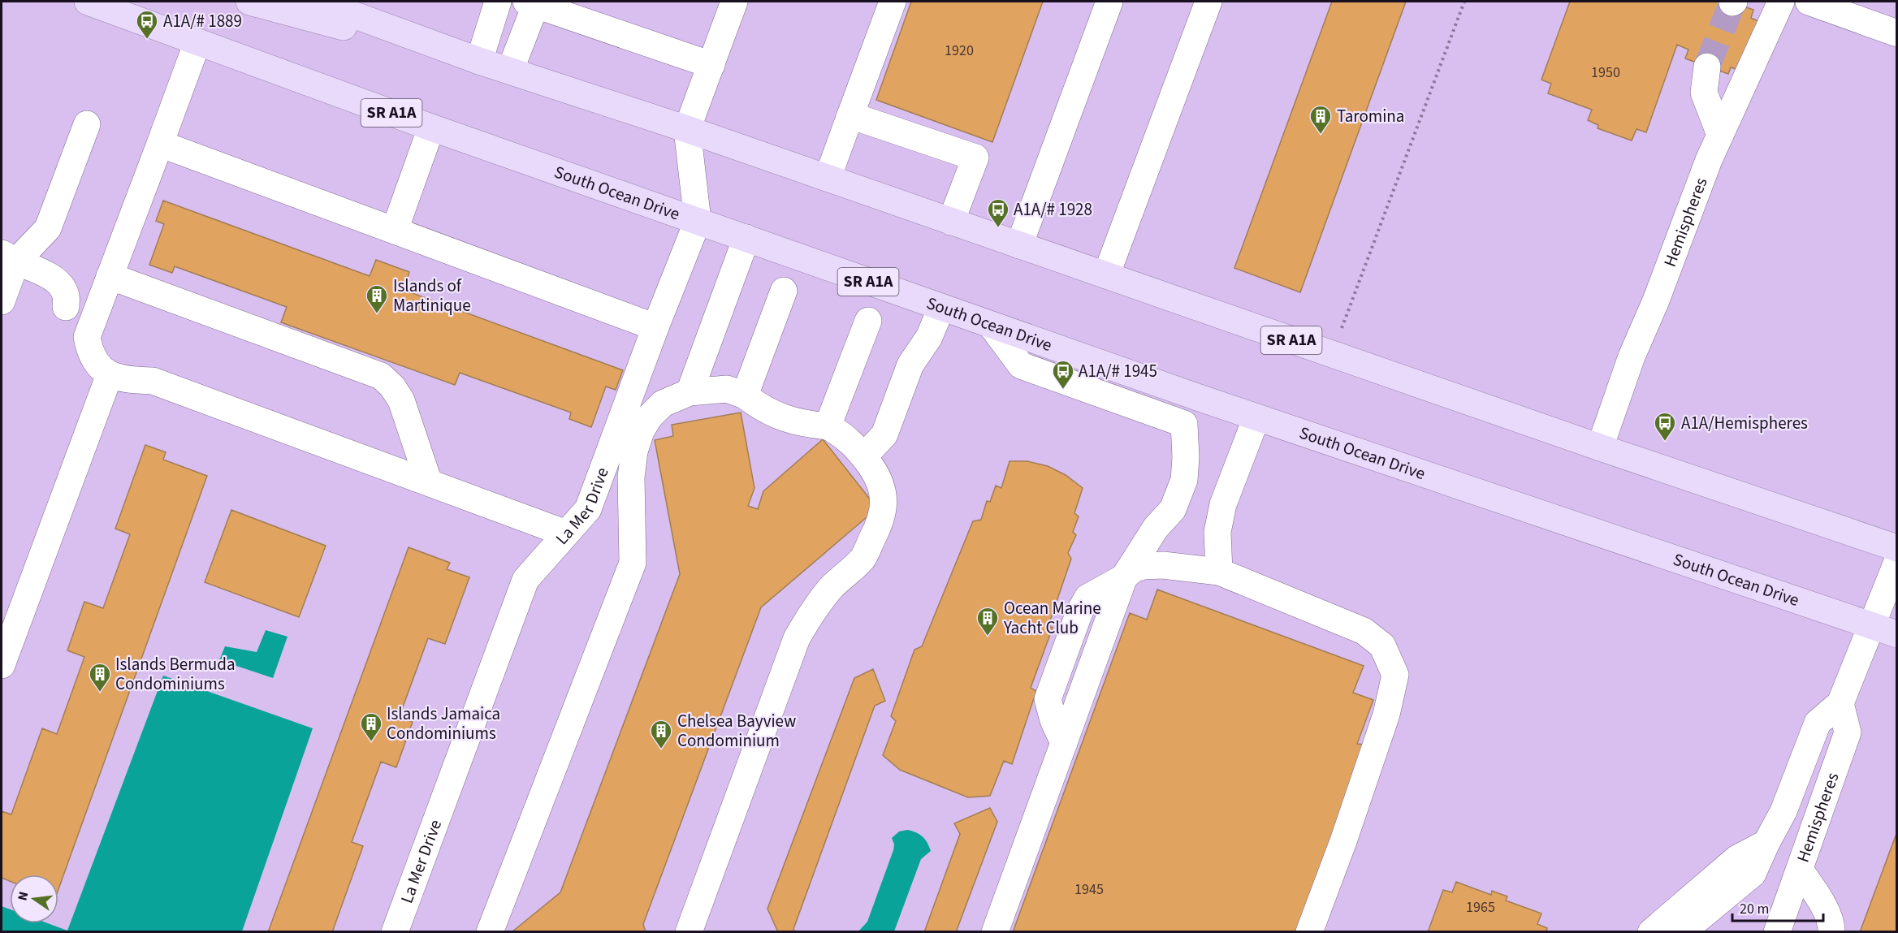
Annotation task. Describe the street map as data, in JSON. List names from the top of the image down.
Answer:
{
  "streets": {
    "main road": ["SR A1A", "South Ocean Drive"],
    "street": ["Hemispheres", "La Mer Drive"]
  },
  "crossings": [
    ["SR A1A", "Hemispheres"],
    ["SR A1A", "La Mer Drive"],
    ["South Ocean Drive", "Hemispheres"],
    ["South Ocean Drive", "La Mer Drive"]
  ],
  "places": {
    "bus stop": [
      "A1A/# 1889",
      "A1A/# 1928",
      "A1A/# 1945",
      "A1A/Hemispheres"
    ],
    "building": [
      "Taromina",
      "Islands of Martinique",
      "Ocean Marine Yacht Club",
      "Islands Bermuda Condominiums",
      "Islands Jamaica Condominiums",
      "Chelsea Bayview Condominium"
    ]
  },
  "house_numbers": [
    "1920",
    "1950",
    "1945",
    "1965"
  ],
  "scale_bar": "20 m",
  "north": "left"
}
